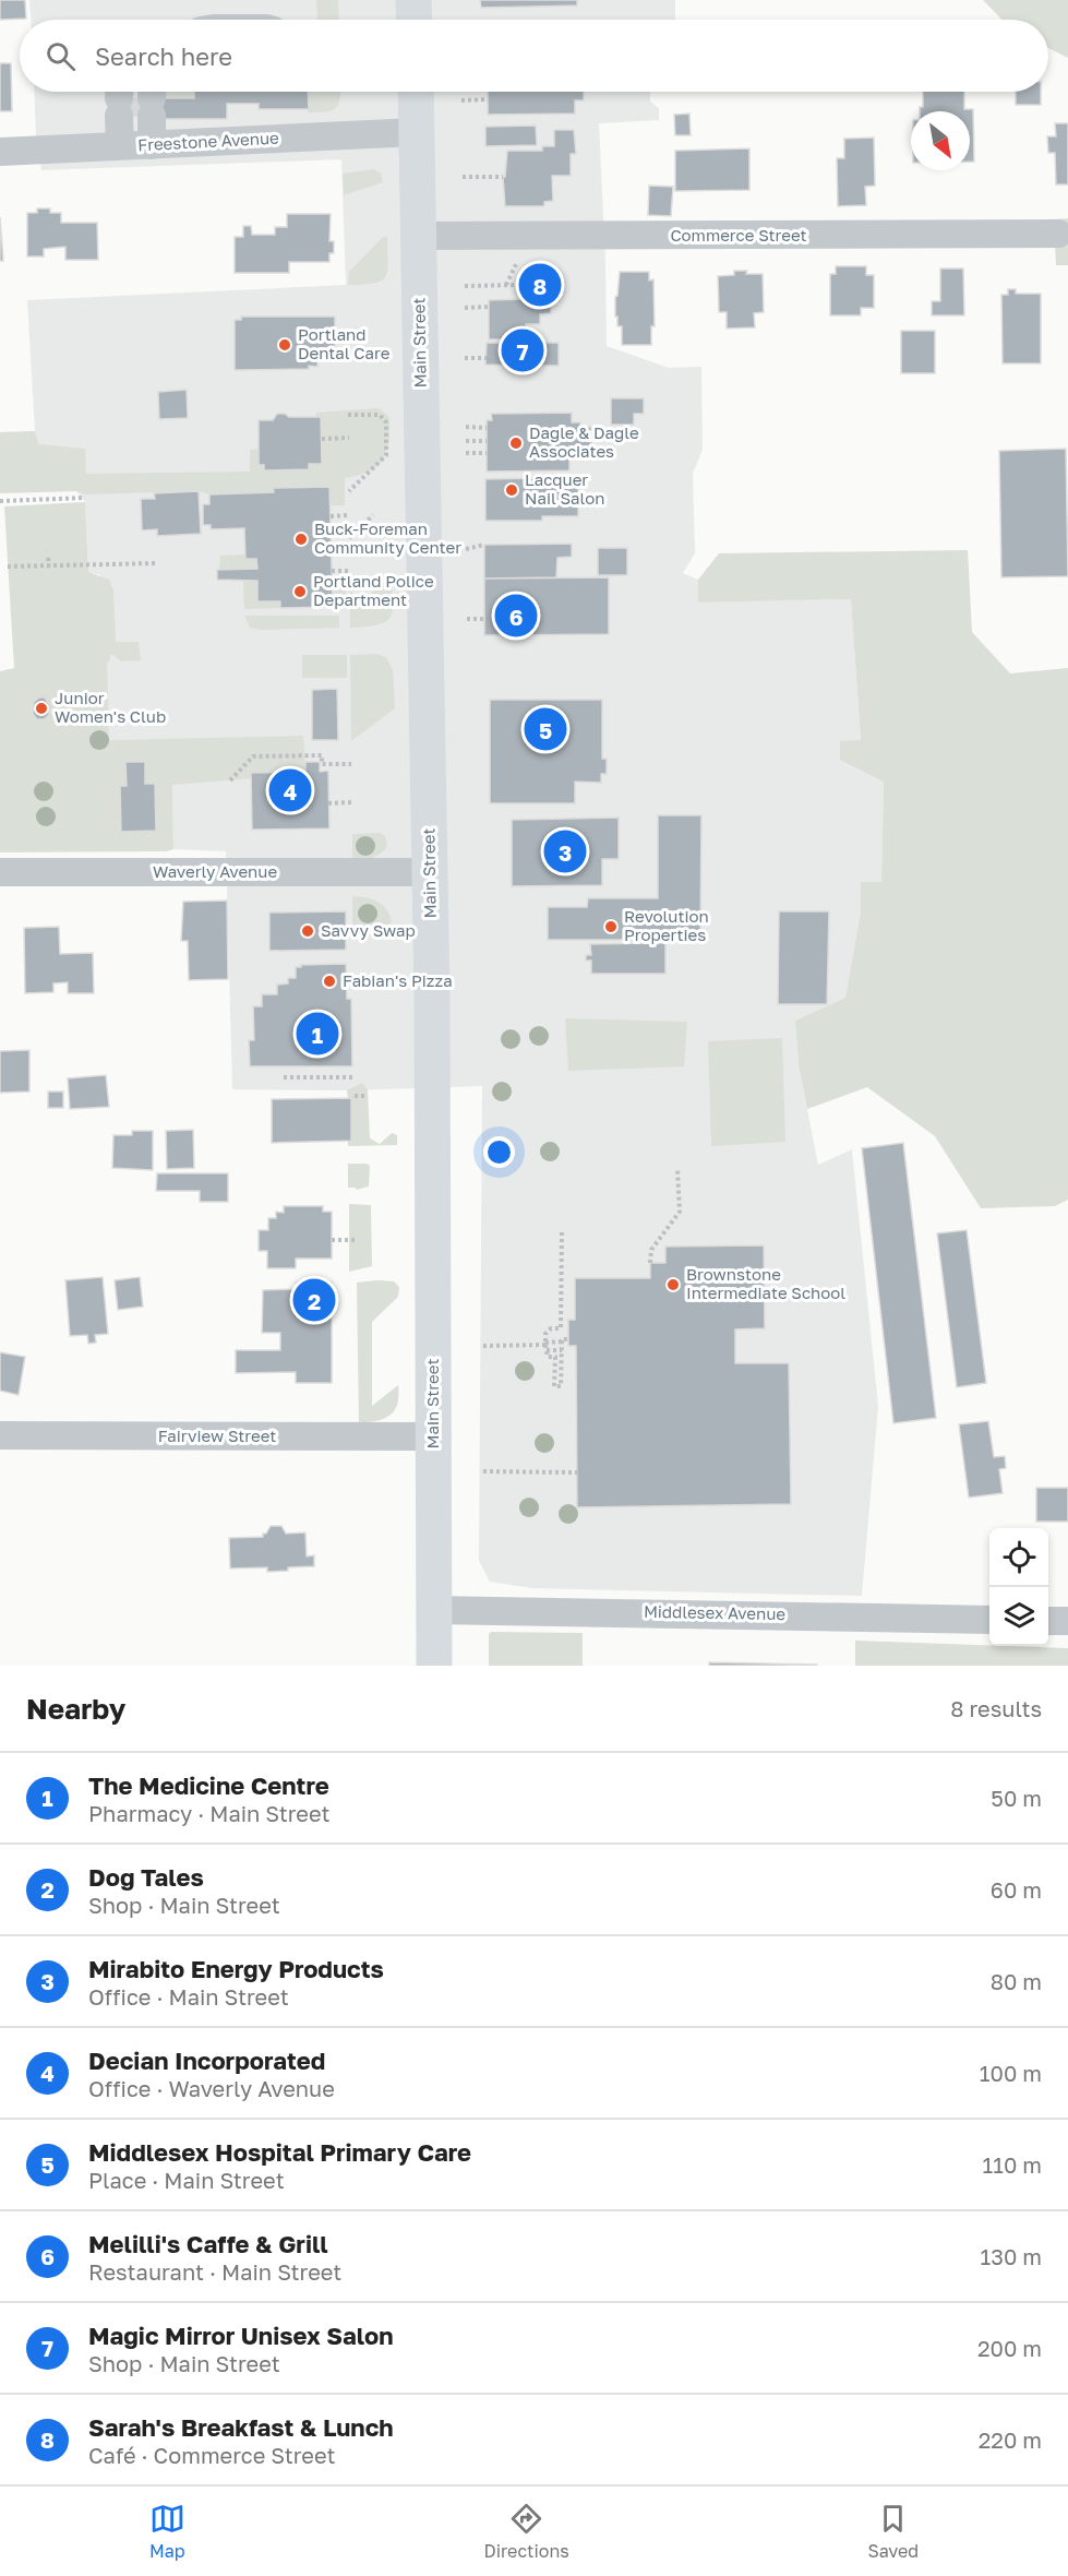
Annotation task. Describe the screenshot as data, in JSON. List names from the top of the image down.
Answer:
{
  "streets": {
    "main road": ["Main Street"],
    "street": [
      "Freestone Avenue",
      "Commerce Street",
      "Waverly Avenue",
      "Fairview Street",
      "Middlesex Avenue"
    ]
  },
  "crossings": [
    ["Freestone Avenue", "Main Street"],
    ["Commerce Street", "Main Street"],
    ["Main Street", "Waverly Avenue"],
    ["Main Street", "Fairview Street"],
    ["Main Street", "Middlesex Avenue"]
  ],
  "places": [
    "Portland Dental Care",
    "Dagle & Dagle Associates",
    "Lacquer Nail Salon",
    "Buck-Foreman Community Center",
    "Portland Police Department",
    "Junior Women's Club",
    "Revolution Properties",
    "Savvy Swap",
    "Fabian's Pizza",
    "Brownstone Intermediate School"
  ],
  "north": "bottom right",
  "page": {
    "search": "Search here",
    "pins": [
      "8",
      "7",
      "6",
      "5",
      "4",
      "3",
      "1",
      "2"
    ],
    "heading": ["Nearby", "8 results"],
    "list": [
      {
        "mark": "1",
        "name": "The Medicine Centre",
        "note": "Pharmacy · Main Street",
        "value": "50 m"
      },
      {
        "mark": "2",
        "name": "Dog Tales",
        "note": "Shop · Main Street",
        "value": "60 m"
      },
      {
        "mark": "3",
        "name": "Mirabito Energy Products",
        "note": "Office · Main Street",
        "value": "80 m"
      },
      {
        "mark": "4",
        "name": "Decian Incorporated",
        "note": "Office · Waverly Avenue",
        "value": "100 m"
      },
      {
        "mark": "5",
        "name": "Middlesex Hospital Primary Care",
        "note": "Place · Main Street",
        "value": "110 m"
      },
      {
        "mark": "6",
        "name": "Melilli's Caffe & Grill",
        "note": "Restaurant · Main Street",
        "value": "130 m"
      },
      {
        "mark": "7",
        "name": "Magic Mirror Unisex Salon",
        "note": "Shop · Main Street",
        "value": "200 m"
      },
      {
        "mark": "8",
        "name": "Sarah's Breakfast & Lunch",
        "note": "Café · Commerce Street",
        "value": "220 m"
      }
    ],
    "nav": ["Map", "Directions", "Saved"]
  }
}
